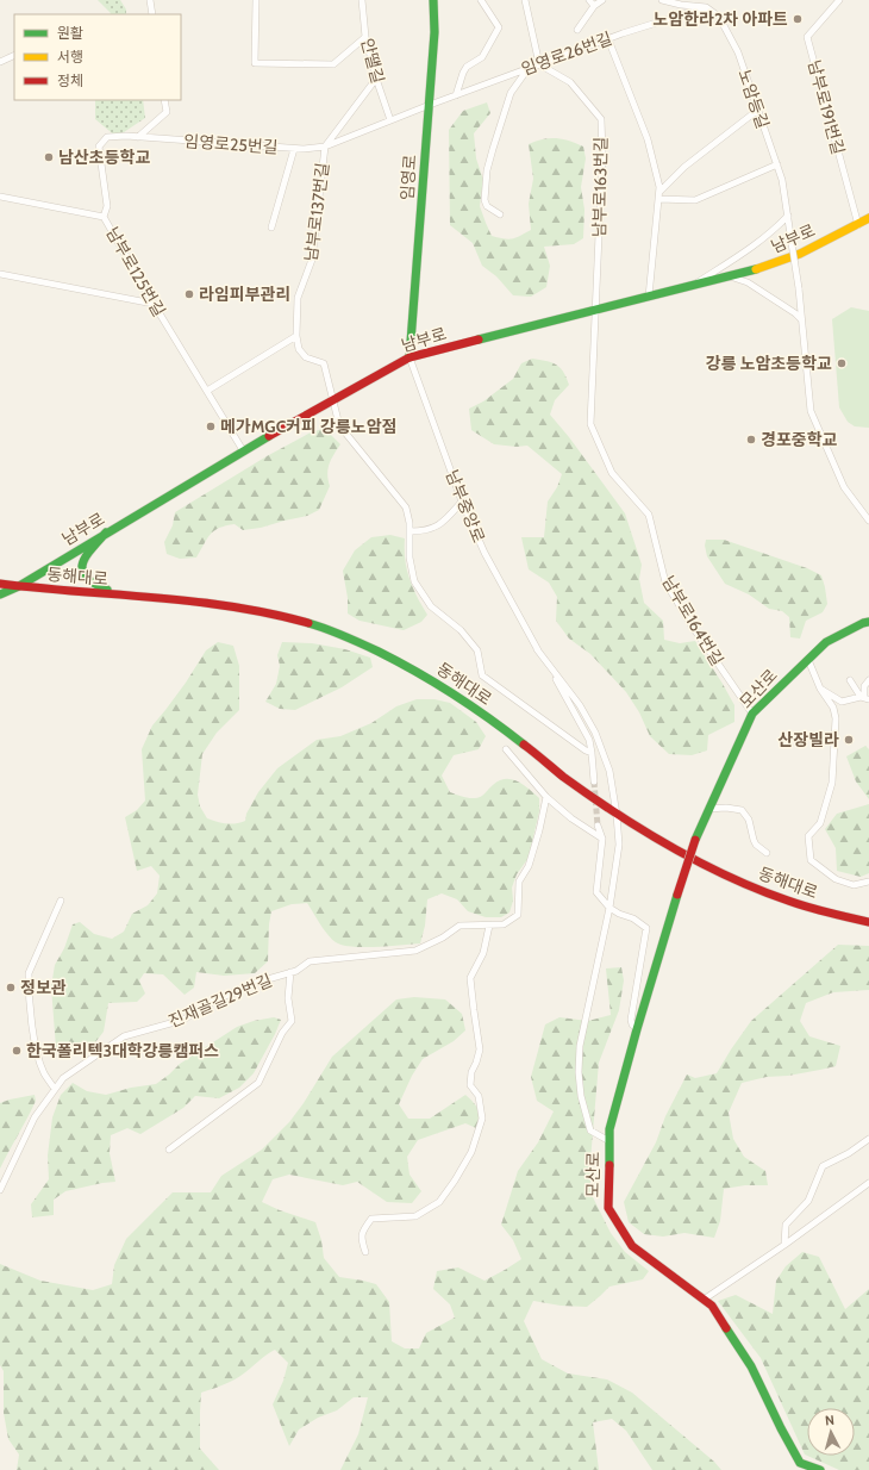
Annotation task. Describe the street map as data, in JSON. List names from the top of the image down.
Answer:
{
  "streets": {
    "street": [
      "임영로26번길",
      "안땔길",
      "노암등길",
      "남부로191번길",
      "임영로25번길",
      "임영로",
      "남부로163번길",
      "남부로137번길",
      "남부로",
      "남부로125번길",
      "남부중앙로",
      "동해대로",
      "남부로164번길",
      "모산로",
      "진재골길29번길"
    ]
  },
  "crossings": [
    ["임영로26번길", "노암등길"],
    ["임영로26번길", "임영로25번길"],
    ["임영로26번길", "임영로"],
    ["임영로26번길", "남부로163번길"],
    ["안땔길", "임영로25번길"],
    ["안땔길", "남부로137번길"],
    ["남부로191번길", "남부로"],
    ["임영로25번길", "임영로"],
    ["임영로25번길", "남부로137번길"],
    ["임영로25번길", "남부로125번길"],
    ["임영로", "남부로"],
    ["임영로", "남부중앙로"],
    ["남부로163번길", "남부로"],
    ["남부로163번길", "남부로164번길"],
    ["남부로137번길", "남부로"],
    ["남부로", "남부로125번길"],
    ["남부로", "남부중앙로"],
    ["남부로", "동해대로"],
    ["남부로", "남부로164번길"],
    ["남부중앙로", "동해대로"],
    ["남부중앙로", "모산로"],
    ["남부로164번길", "모산로"]
  ],
  "places": [
    "노암한라2차 아파트",
    "남산초등학교",
    "라임피부관리",
    "강릉 노암초등학교",
    "메가MGC커피 강릉노암점",
    "경포중학교",
    "산장빌라",
    "정보관",
    "한국폴리텍3대학강릉캠퍼스"
  ],
  "legend": ["원활", "서행", "정체"],
  "north": "top"
}
